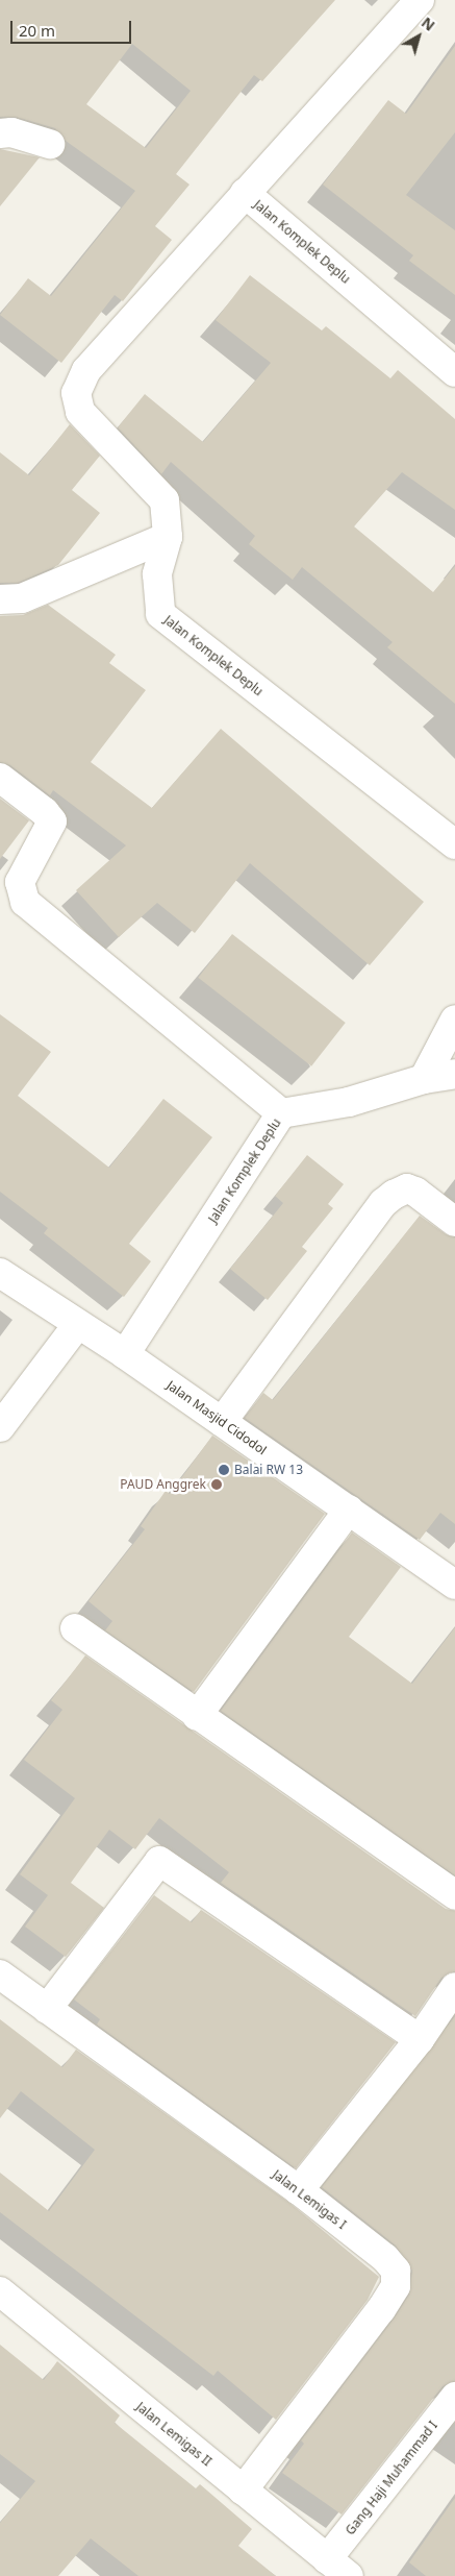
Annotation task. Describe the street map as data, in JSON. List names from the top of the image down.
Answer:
{
  "streets": {
    "street": [
      "Jalan Komplek Deplu",
      "Jalan Masjid Cidodol",
      "Jalan Lemigas I",
      "Jalan Lemigas II",
      "Gang Haji Muhammad I"
    ]
  },
  "crossings": [
    ["Jalan Komplek Deplu", "Jalan Masjid Cidodol"],
    ["Jalan Lemigas I", "Jalan Lemigas II"],
    ["Jalan Lemigas II", "Gang Haji Muhammad I"]
  ],
  "places": ["Balai RW 13", "PAUD Anggrek"],
  "scale_bar": "20 m",
  "north": "top right"
}
